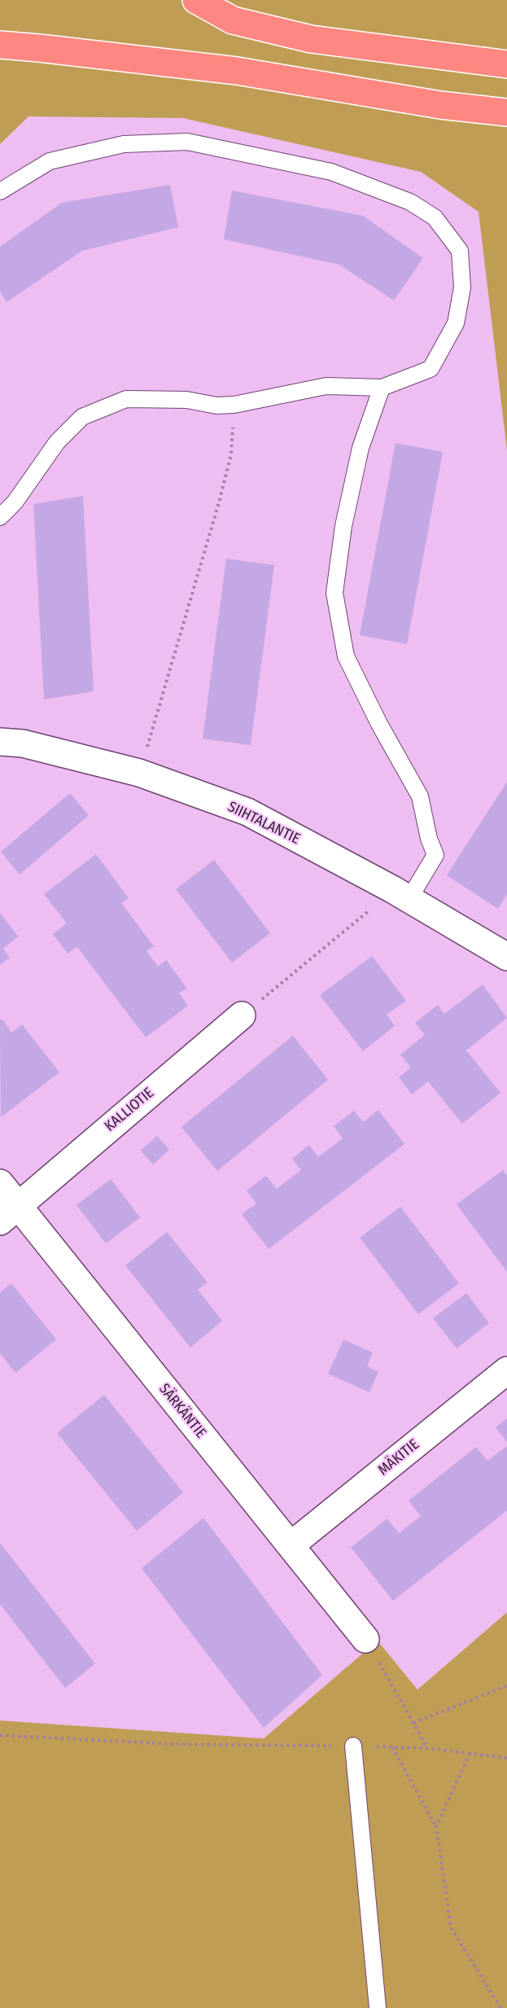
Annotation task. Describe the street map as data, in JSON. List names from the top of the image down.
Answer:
{
  "streets": {
    "street": [
      "SIIHTALANTIE",
      "KALLIOTIE",
      "SÄRKÄNTIE",
      "MÄKITIE"
    ]
  },
  "crossings": [
    ["KALLIOTIE", "SÄRKÄNTIE"],
    ["SÄRKÄNTIE", "MÄKITIE"]
  ]
}
